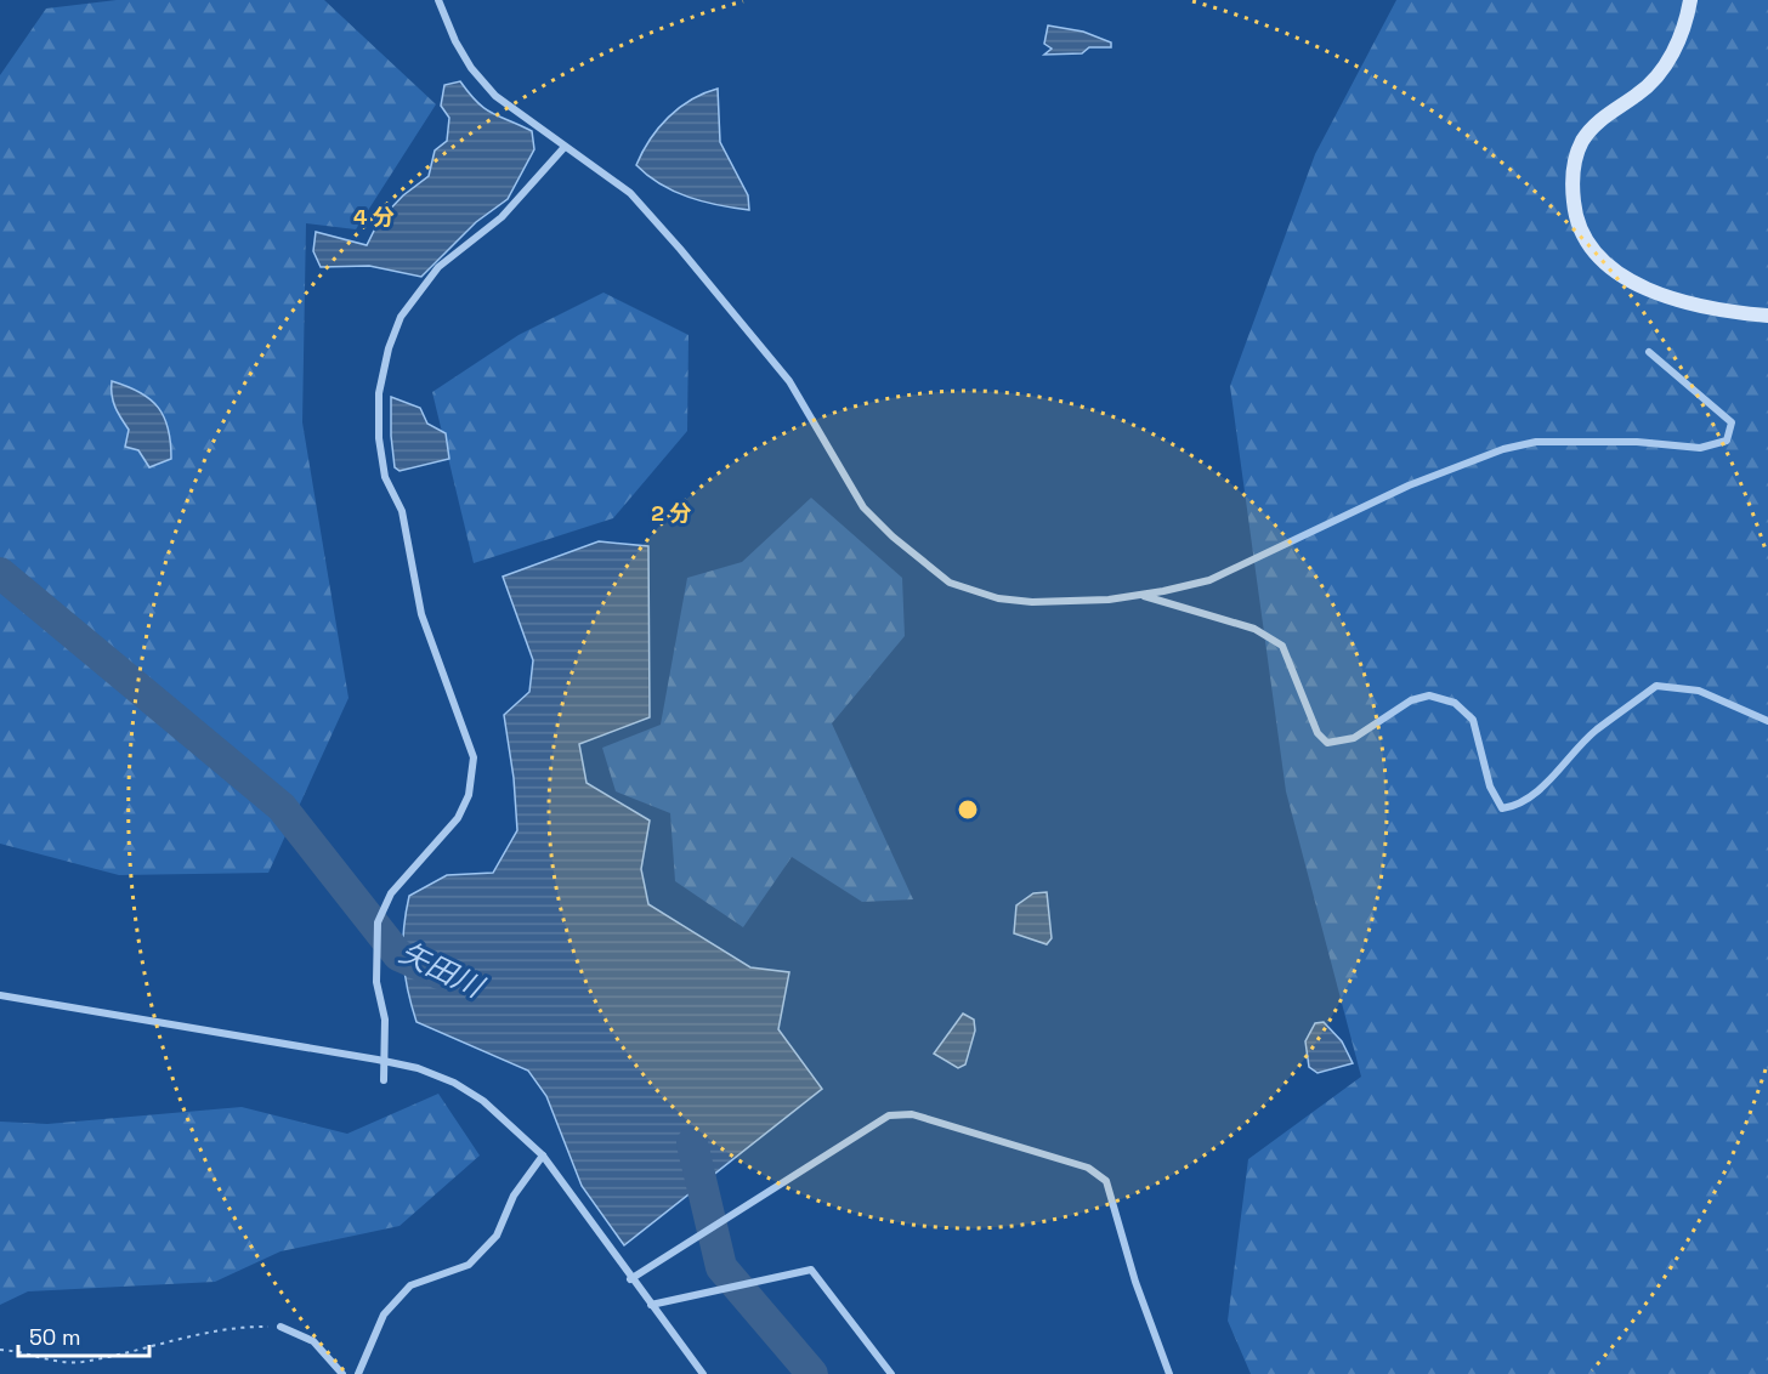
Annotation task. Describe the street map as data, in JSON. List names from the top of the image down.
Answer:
{
  "water": ["矢田川"],
  "scale_bar": "50 m",
  "rings": ["4 分", "2 分"]
}
